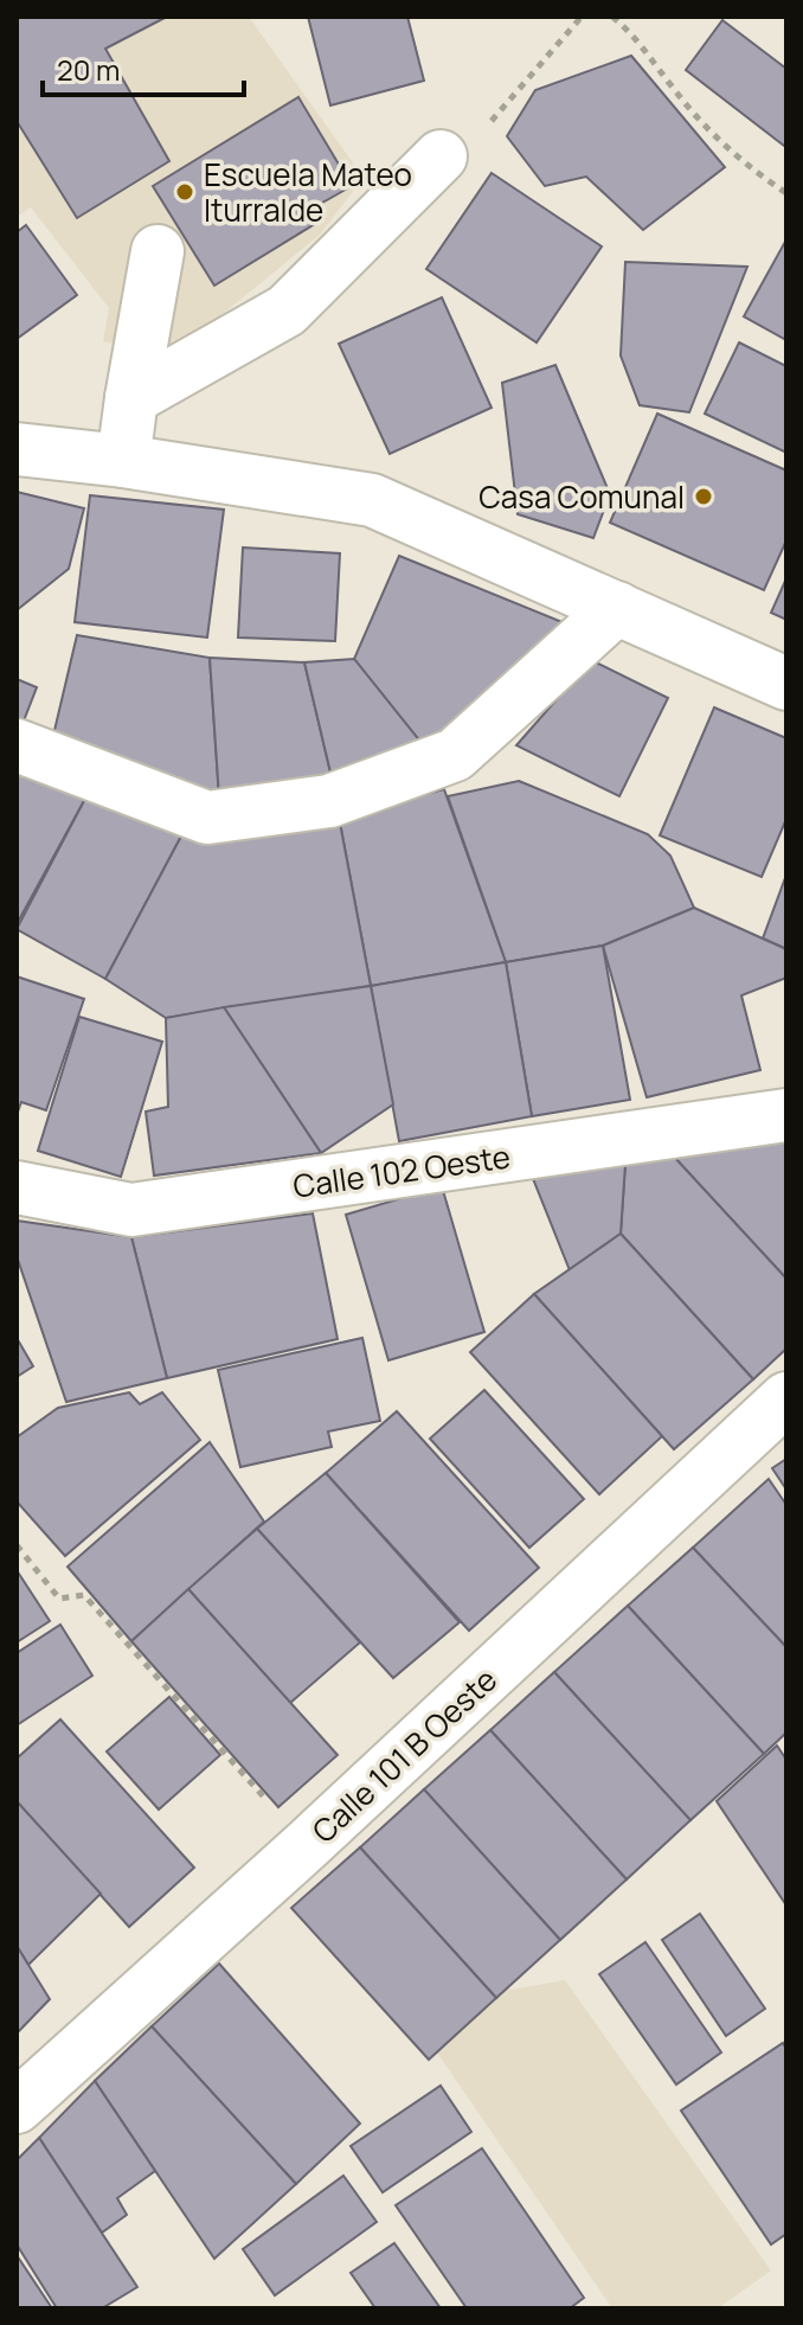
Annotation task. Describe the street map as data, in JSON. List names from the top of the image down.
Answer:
{
  "streets": {
    "street": ["Calle 102 Oeste", "Calle 101 B Oeste"]
  },
  "places": ["Escuela Mateo Iturralde", "Casa Comunal"],
  "scale_bar": "20 m"
}
